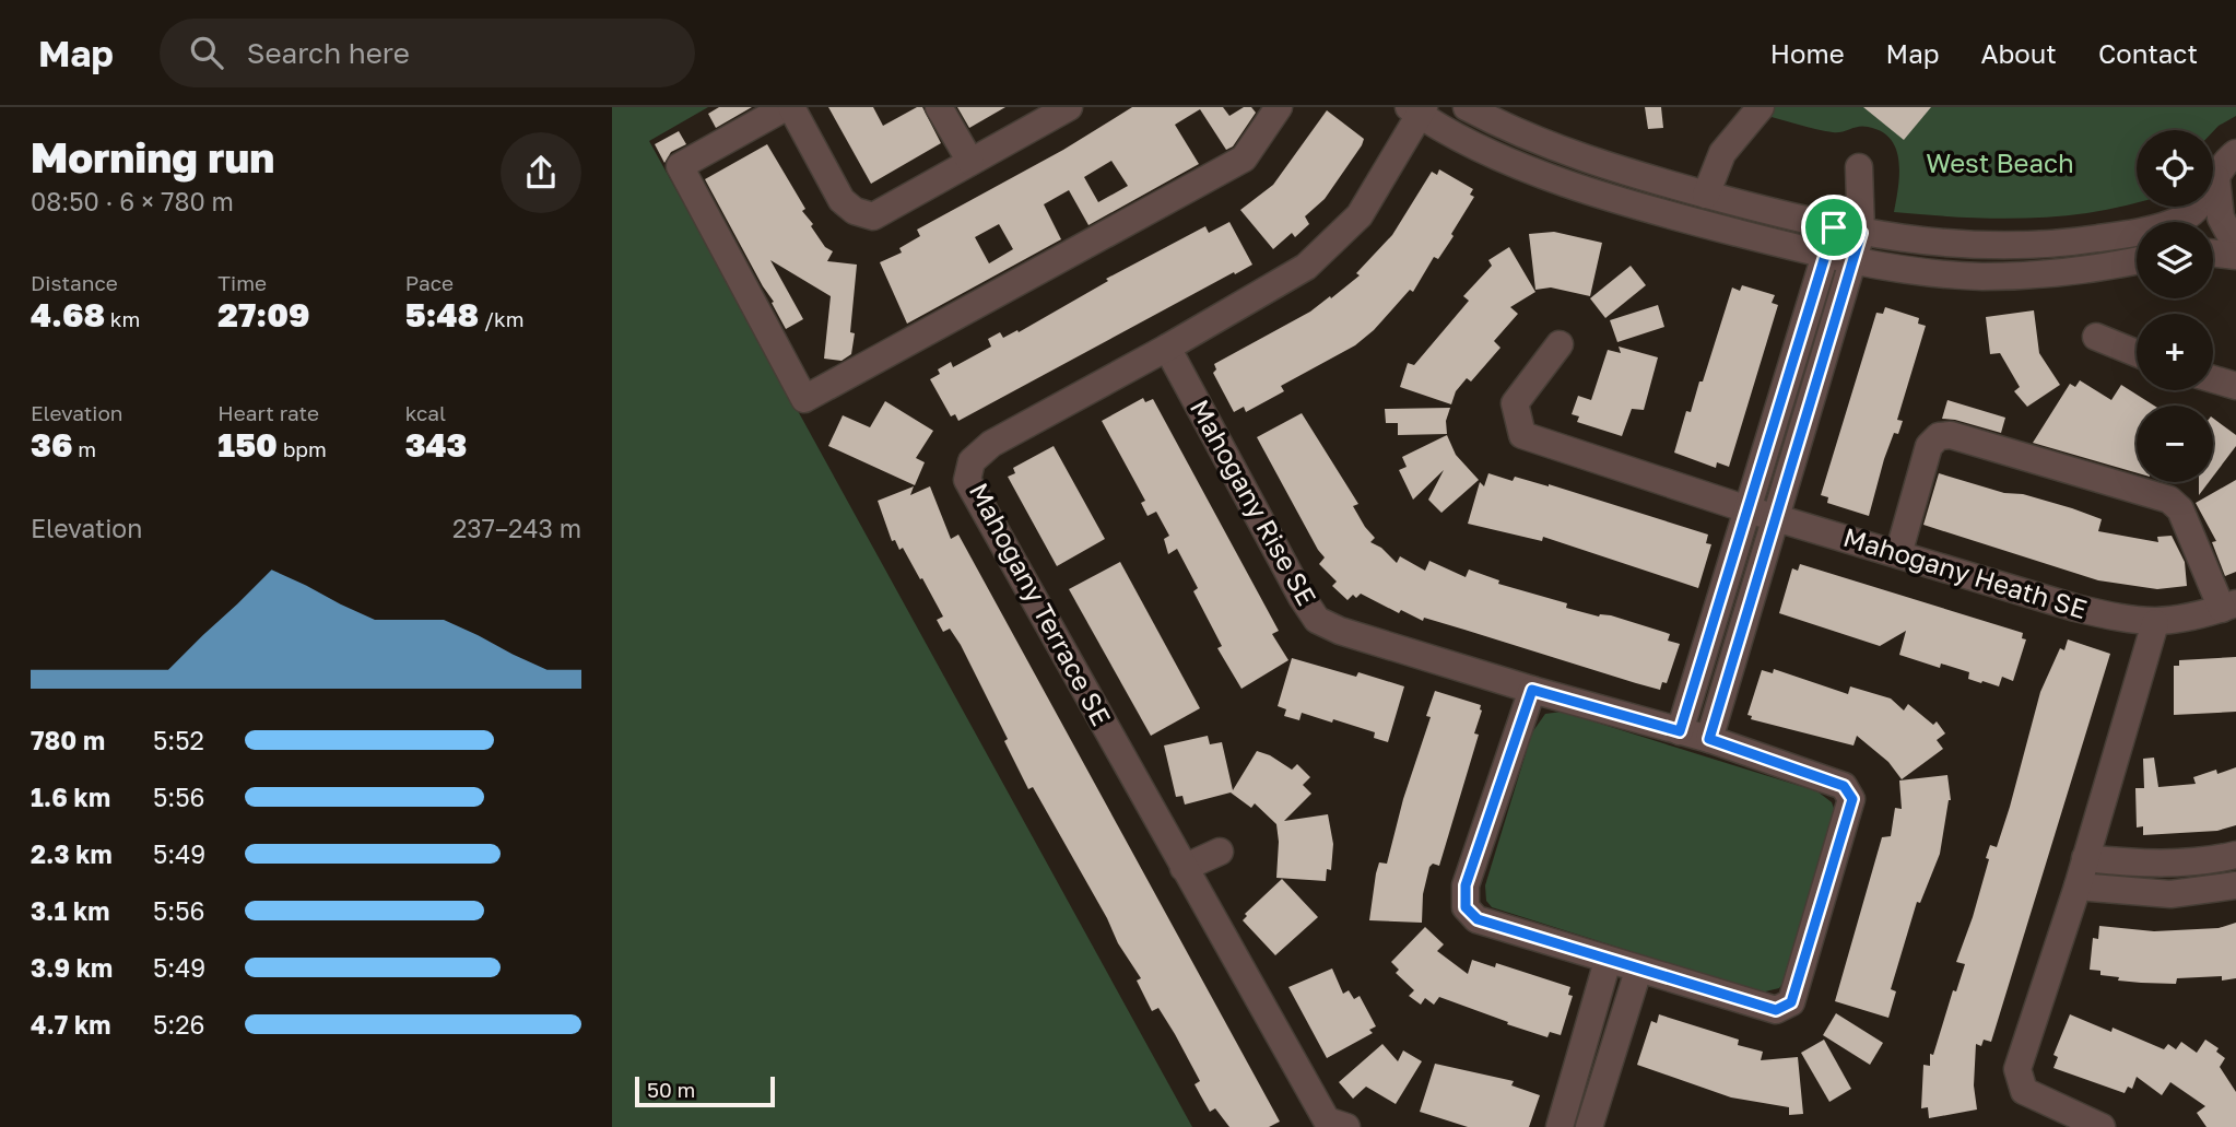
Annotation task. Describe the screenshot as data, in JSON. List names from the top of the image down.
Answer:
{
  "streets": {
    "street": ["Mahogany Rise SE", "Mahogany Heath SE", "Mahogany Terrace SE"]
  },
  "crossings": [
    ["Mahogany Rise SE", "Mahogany Terrace SE"]
  ],
  "parks": ["West Beach"],
  "scale_bar": "50 m",
  "page": {
    "header": "Map",
    "search": "Search here",
    "nav": [
      "Home",
      "Map",
      "About",
      "Contact"
    ],
    "heading": ["Morning run", "08:50 · 6 × 780 m"],
    "map_buttons": ["+", "−"],
    "stats": [
      ["Distance", "4.68 km"],
      ["Time", "27:09"],
      ["Pace", "5:48 /km"],
      ["Elevation", "36 m"],
      ["Heart rate", "150 bpm"],
      ["kcal", "343"]
    ],
    "chart": ["Elevation", "237–243 m"],
    "list": [
      {
        "name": "780 m",
        "note": "5:52"
      },
      {
        "name": "1.6 km",
        "note": "5:56"
      },
      {
        "name": "2.3 km",
        "note": "5:49"
      },
      {
        "name": "3.1 km",
        "note": "5:56"
      },
      {
        "name": "3.9 km",
        "note": "5:49"
      },
      {
        "name": "4.7 km",
        "note": "5:26"
      }
    ],
    "scale": "50 m"
  }
}
